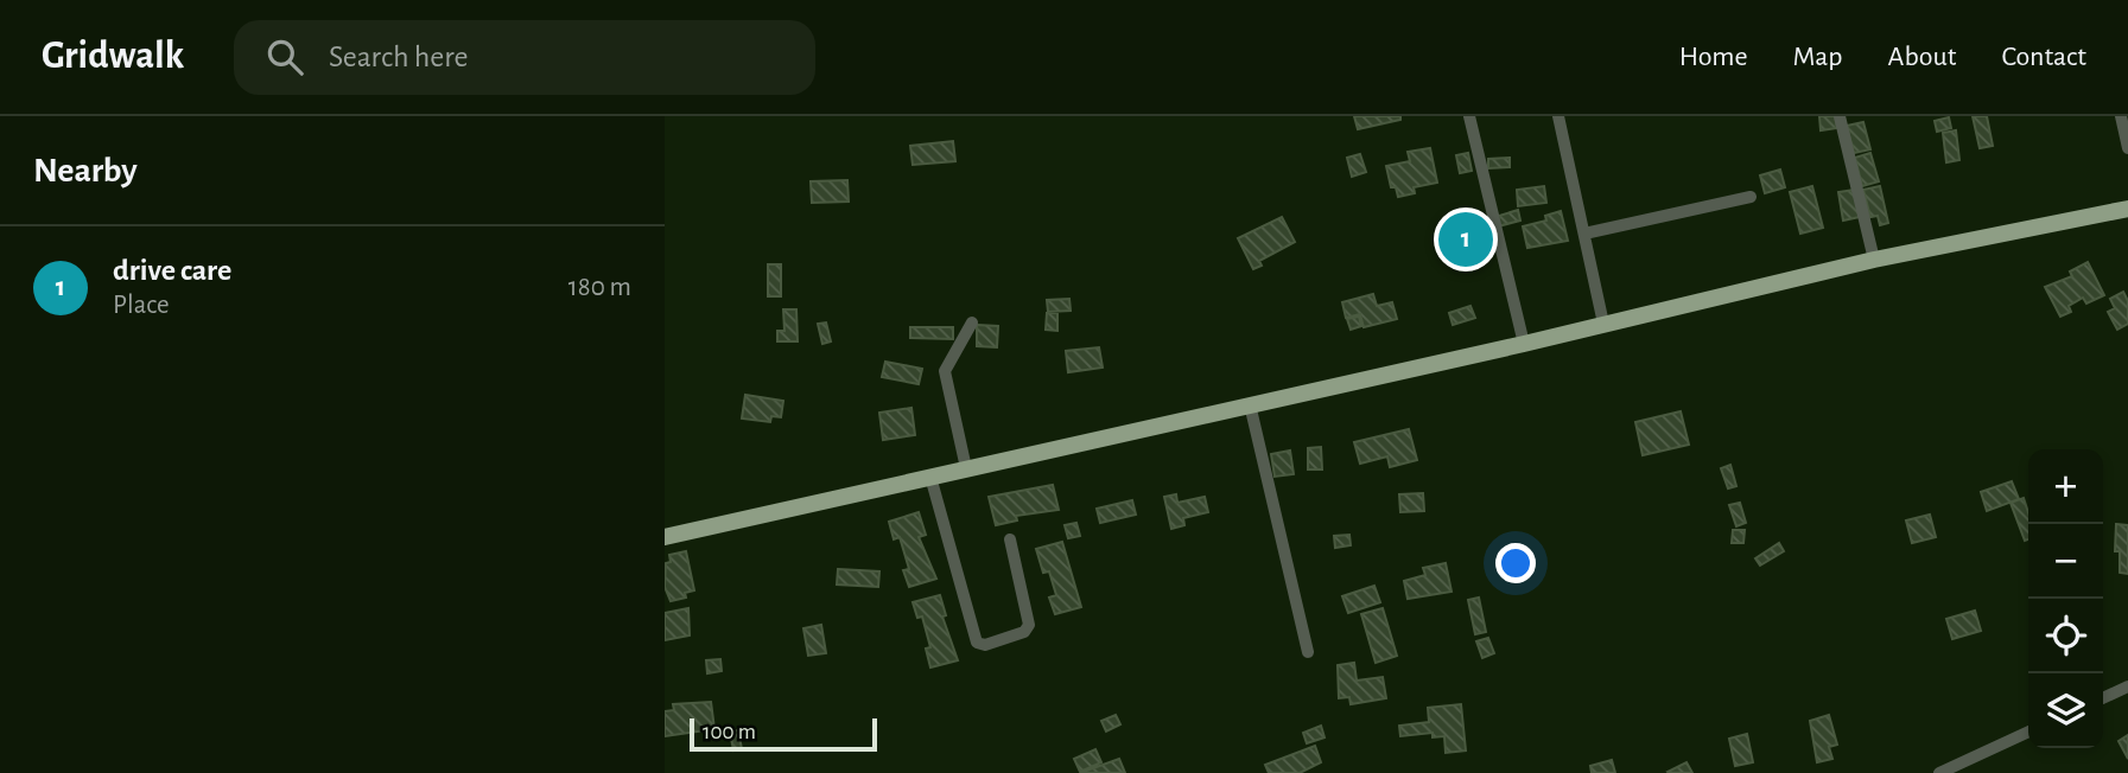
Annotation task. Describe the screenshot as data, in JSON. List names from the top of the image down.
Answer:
{
  "scale_bar": "100 m",
  "page": {
    "header": "Gridwalk",
    "search": "Search here",
    "nav": [
      "Home",
      "Map",
      "About",
      "Contact"
    ],
    "heading": "Nearby",
    "pins": "1",
    "list": [
      {
        "mark": "1",
        "name": "drive care",
        "note": "Place",
        "value": "180 m"
      }
    ],
    "map_buttons": ["+", "−"],
    "scale": "100 m"
  }
}
